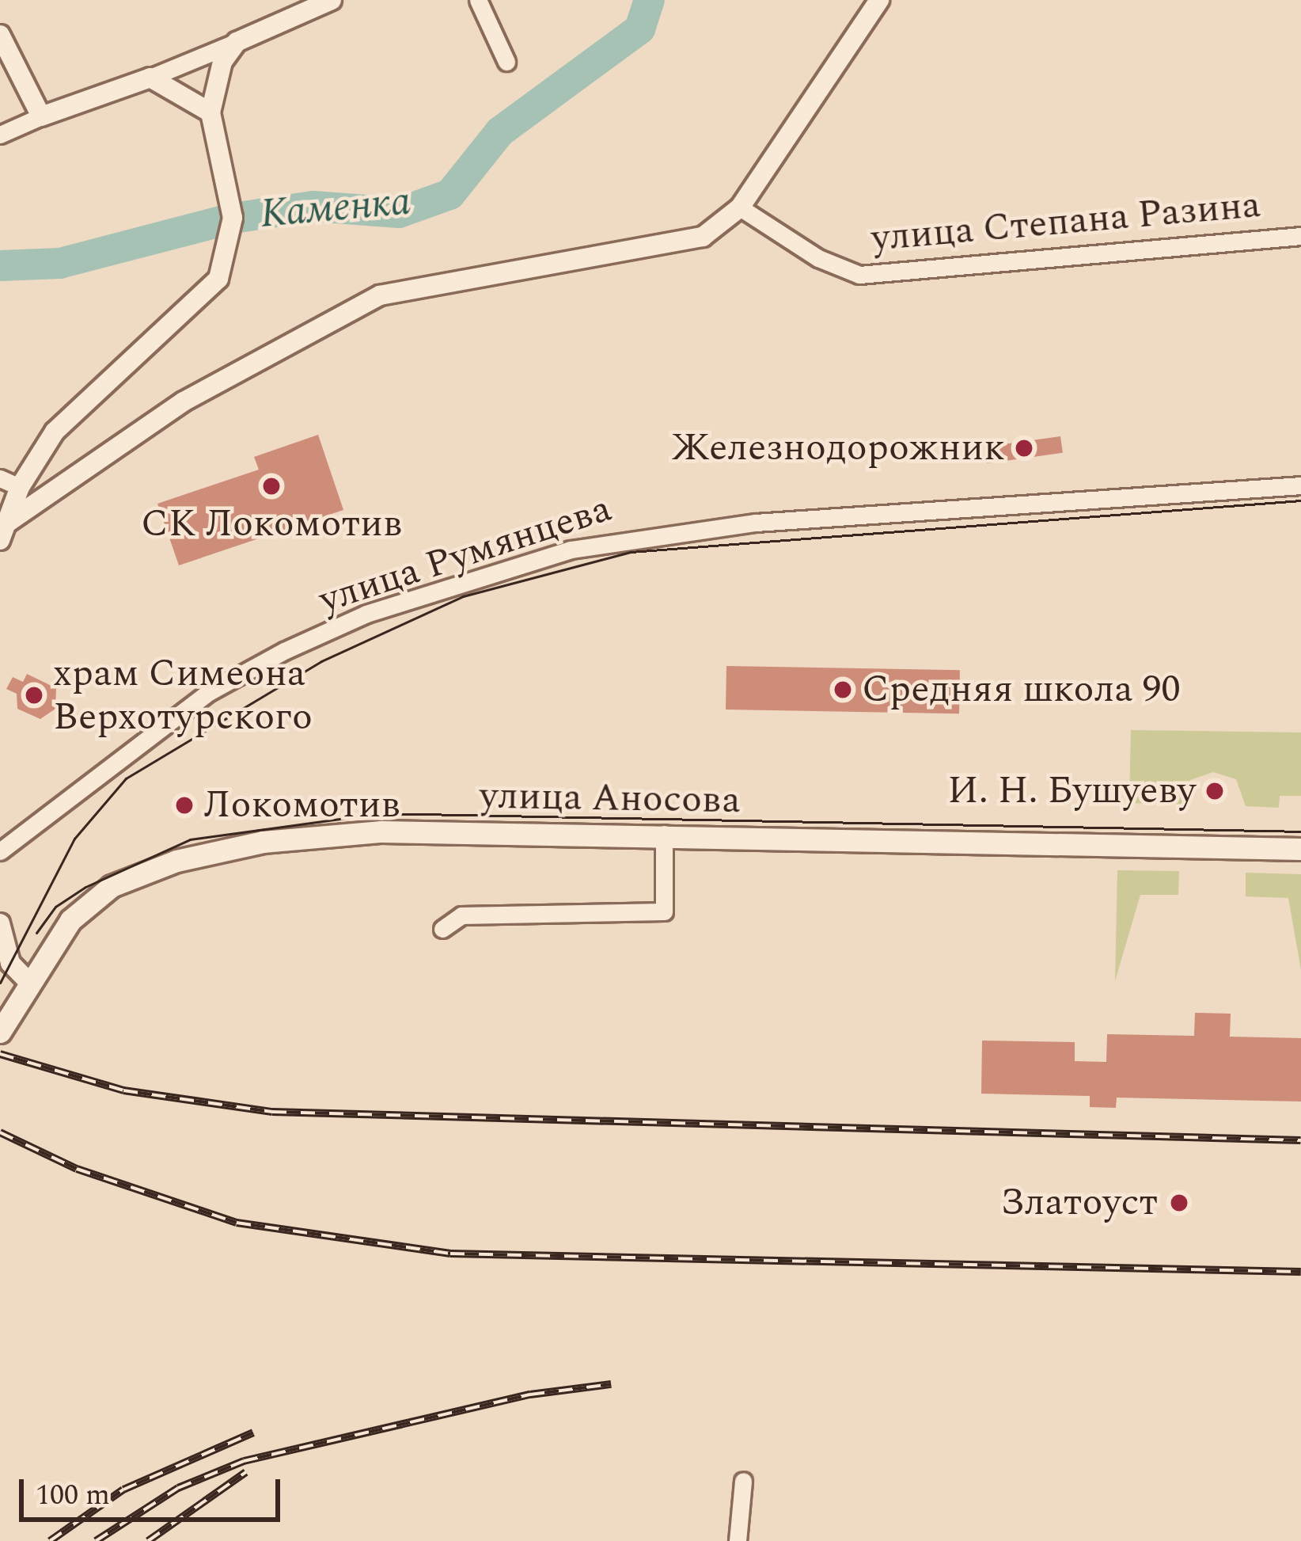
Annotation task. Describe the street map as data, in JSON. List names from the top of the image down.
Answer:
{
  "streets": {
    "main road": ["улица Аносова"],
    "street": ["улица Степана Разина", "улица Румянцева"]
  },
  "water": ["Каменка"],
  "places": [
    "Железнодорожник",
    "СК Локомотив",
    "Средняя школа 90",
    "храм Симеона Верхотурского",
    "И. Н. Бушуеву",
    "Локомотив",
    "Златоуст"
  ],
  "scale_bar": "100 m"
}
